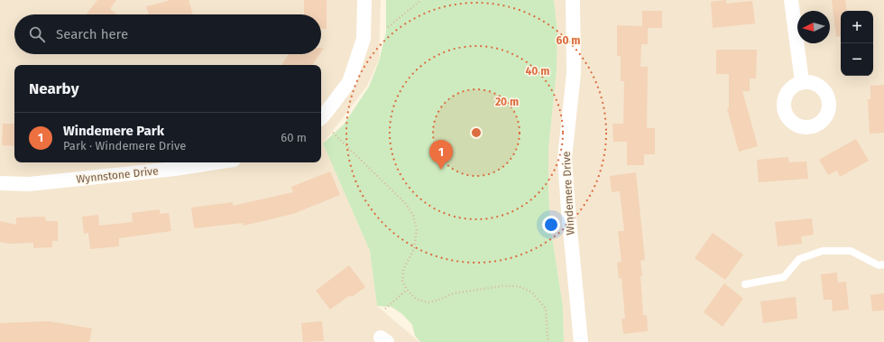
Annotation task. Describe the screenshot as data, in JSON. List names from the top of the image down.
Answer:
{
  "streets": {
    "street": ["Wynnstone Drive", "Windemere Drive"]
  },
  "north": "left",
  "page": {
    "map_buttons": ["+", "−"],
    "search": "Search here",
    "heading": "Nearby",
    "list": [
      {
        "mark": "1",
        "name": "Windemere Park",
        "note": "Park · Windemere Drive",
        "value": "60 m"
      }
    ],
    "pins": "1"
  },
  "rings": ["60 m", "40 m", "20 m"]
}
